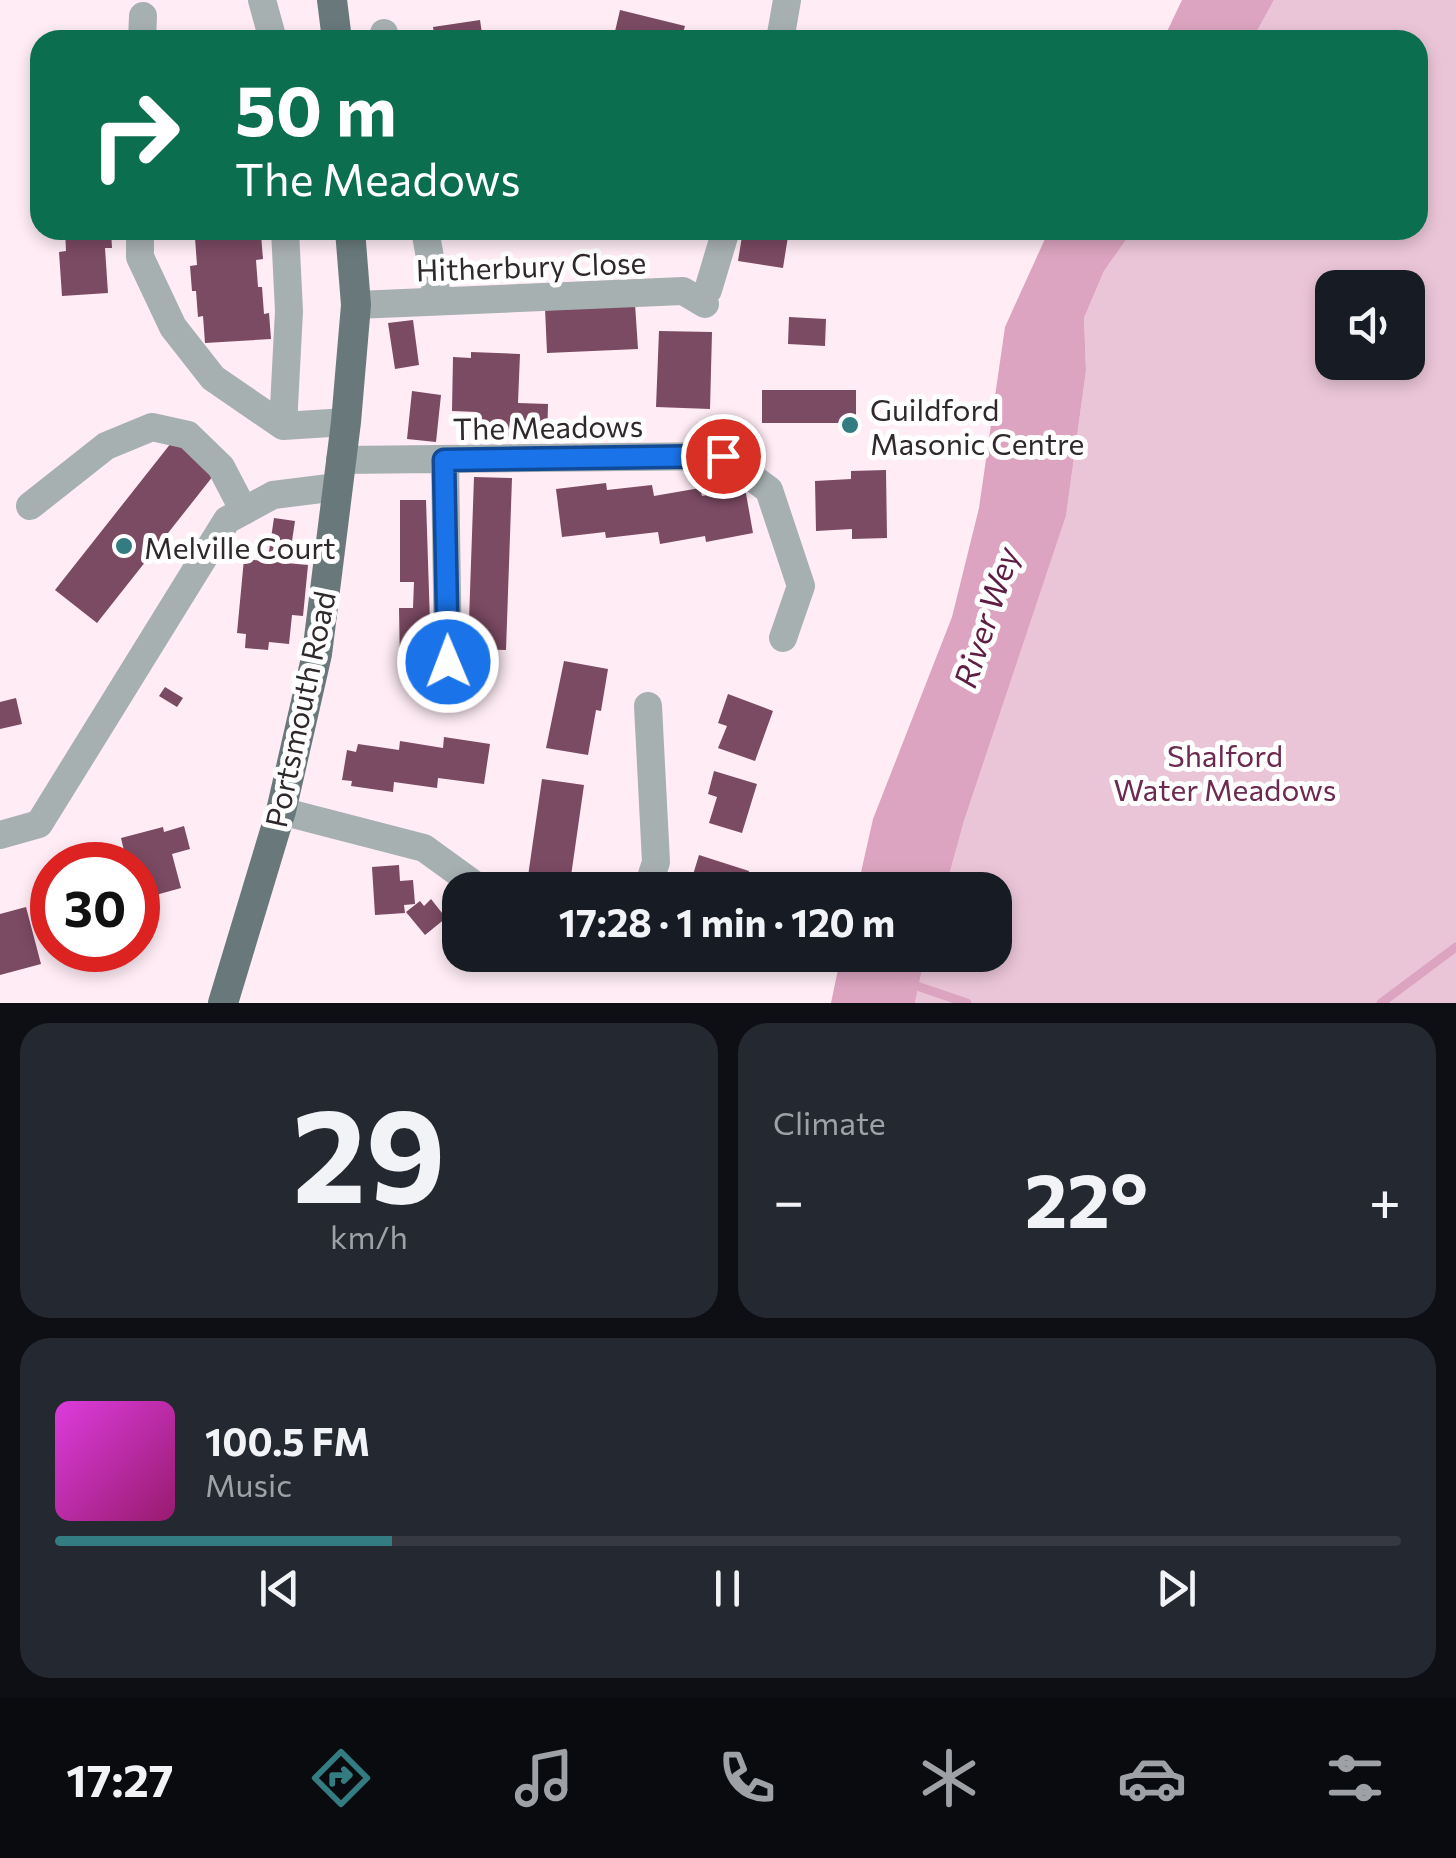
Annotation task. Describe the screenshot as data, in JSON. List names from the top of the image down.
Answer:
{
  "streets": {
    "main road": ["Portsmouth Road"],
    "street": ["Hitherbury Close", "The Meadows"]
  },
  "crossings": [
    ["Hitherbury Close", "Portsmouth Road"],
    ["The Meadows", "Portsmouth Road"]
  ],
  "water": ["River Wey"],
  "parks": ["Shalford Water Meadows"],
  "places": ["Guildford Masonic Centre", "Melville Court"],
  "page": {
    "turn": ["50 m", "The Meadows"],
    "limit": "30",
    "trip": "17:28 · 1 min · 120 m",
    "tile": [
      ["29", "km/h"],
      "Climate"
    ],
    "heat": ["−", "22°", "+"],
    "song": ["100.5 FM", "Music"],
    "tabs": "17:27"
  }
}
